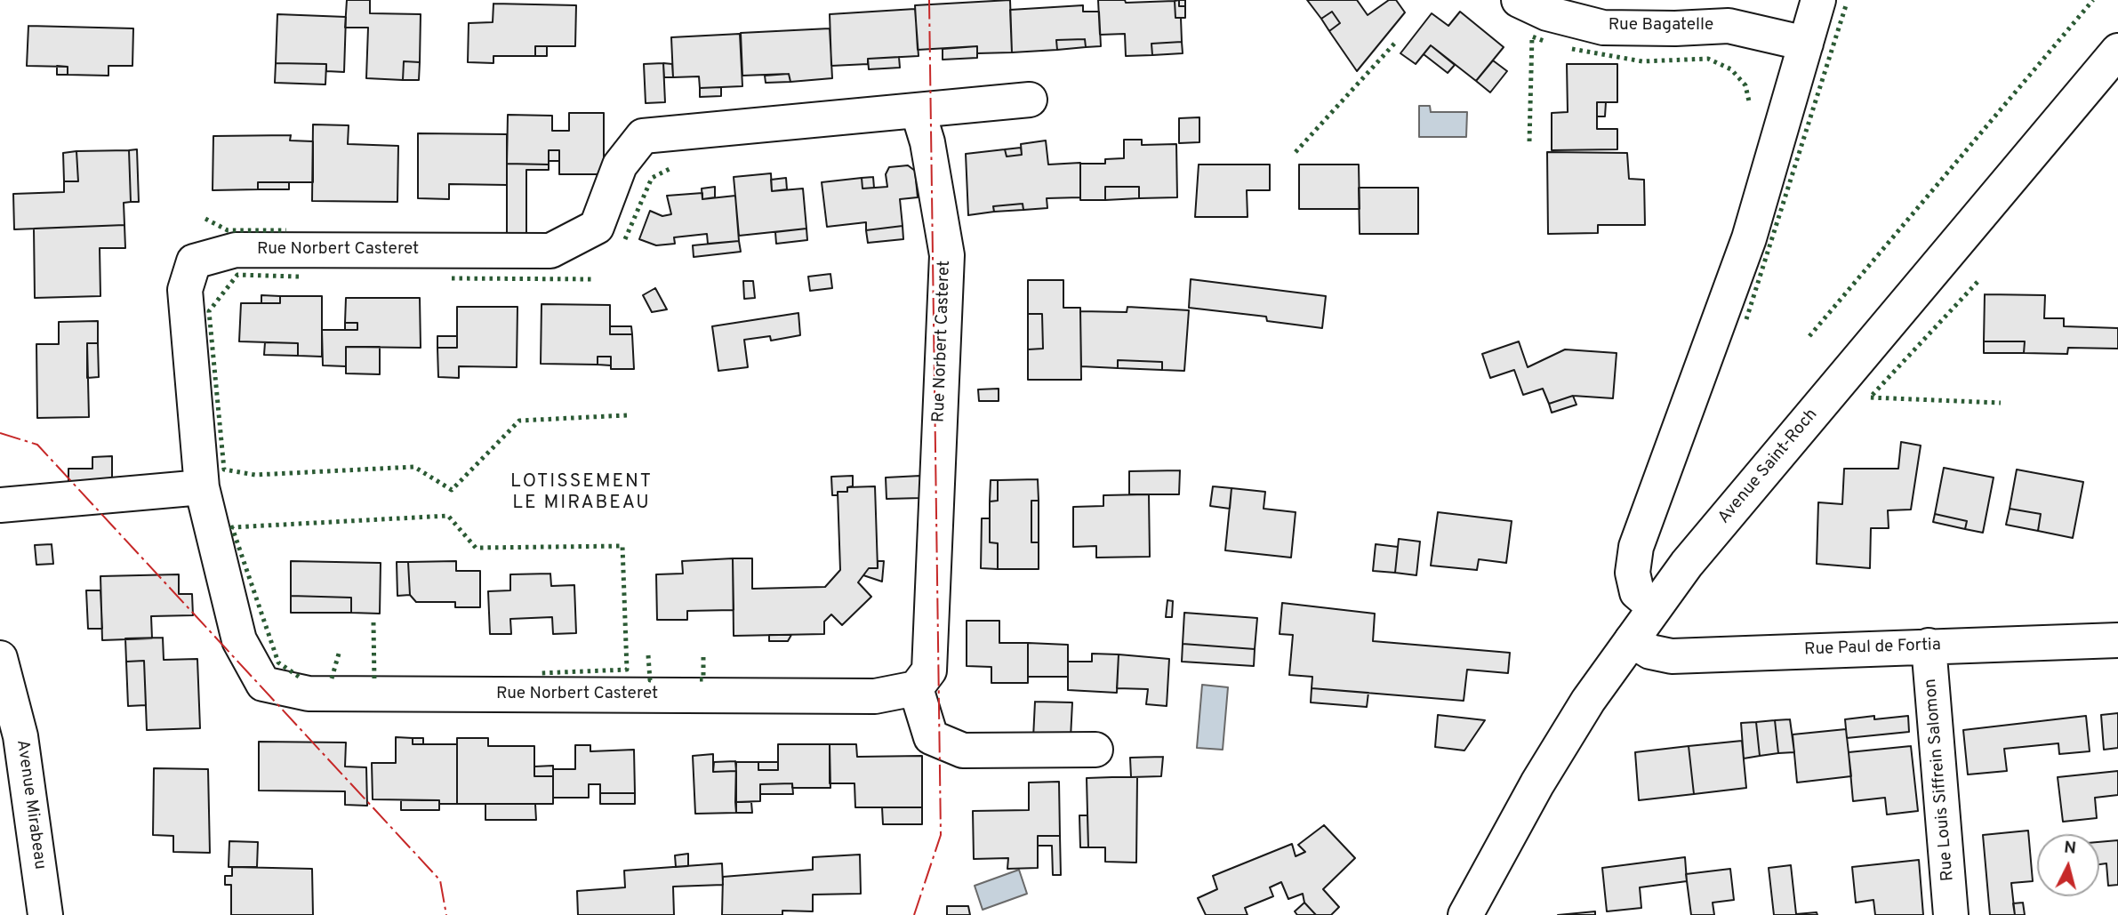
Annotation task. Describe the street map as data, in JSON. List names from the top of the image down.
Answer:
{
  "streets": {
    "street": [
      "Rue Bagatelle",
      "Rue Norbert Casteret",
      "Avenue Saint-Roch",
      "Rue Paul de Fortia",
      "Rue Louis Siffrein Salomon",
      "Avenue Mirabeau"
    ]
  },
  "crossings": [
    ["Avenue Saint-Roch", "Rue Paul de Fortia"],
    ["Rue Paul de Fortia", "Rue Louis Siffrein Salomon"]
  ],
  "districts": ["LOTISSEMENT LE MIRABEAU"],
  "north": "top"
}
